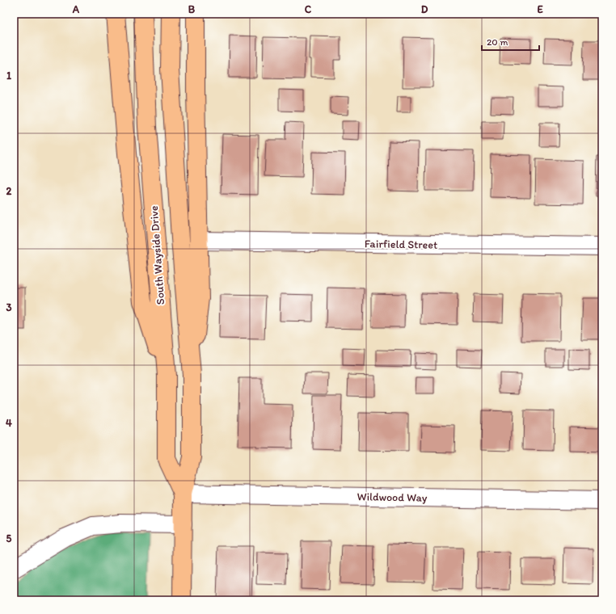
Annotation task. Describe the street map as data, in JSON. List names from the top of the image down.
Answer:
{
  "streets": {
    "main road": ["South Wayside Drive"],
    "street": ["Fairfield Street", "Wildwood Way"]
  },
  "crossings": [
    ["South Wayside Drive", "Wildwood Way"]
  ],
  "scale_bar": "20 m",
  "grid": {
    "columns": [
      "A",
      "B",
      "C",
      "D",
      "E"
    ],
    "rows": [
      "1",
      "2",
      "3",
      "4",
      "5"
    ]
  }
}
